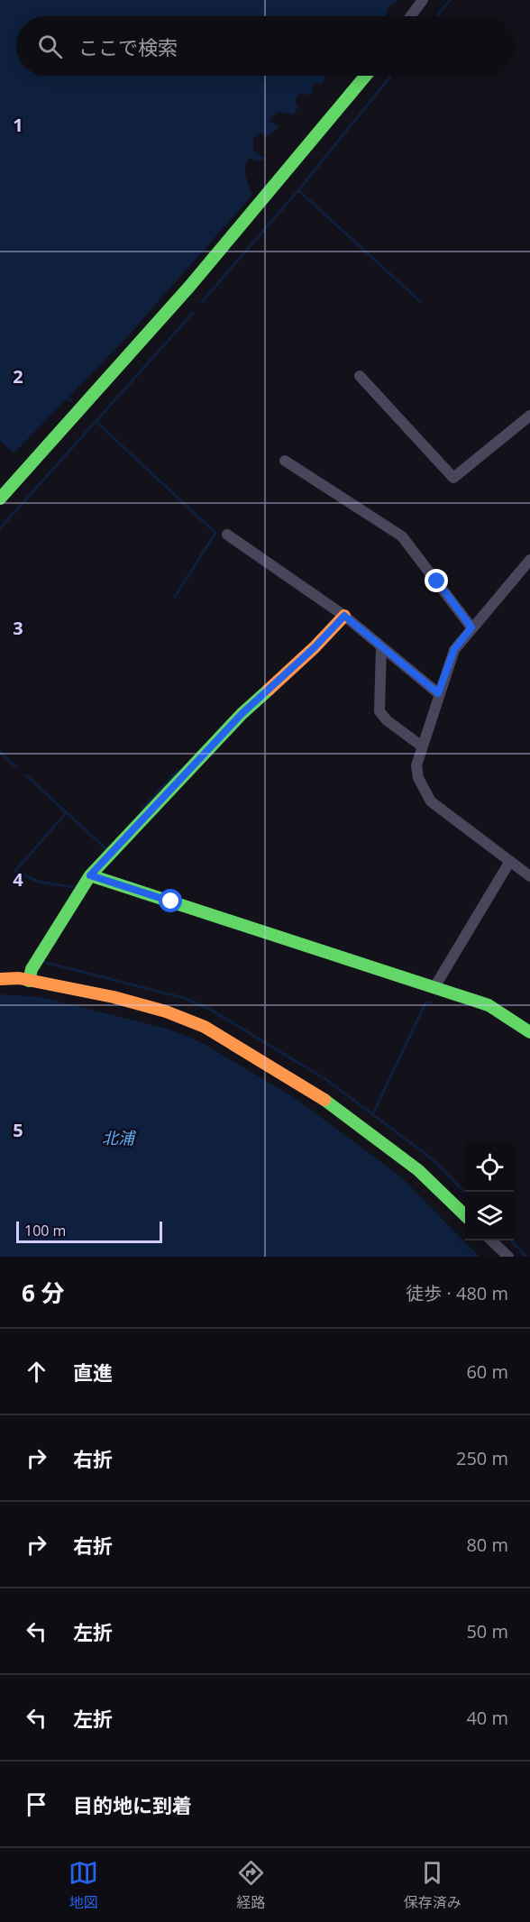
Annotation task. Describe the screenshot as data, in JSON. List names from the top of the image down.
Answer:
{
  "water": ["北浦"],
  "scale_bar": "100 m",
  "page": {
    "search": "ここで検索",
    "scale": "100 m",
    "heading": ["6 分", "徒歩 · 480 m"],
    "list": [
      ["直進", "60 m"],
      ["右折", "250 m"],
      ["右折", "80 m"],
      ["左折", "50 m"],
      ["左折", "40 m"],
      "目的地に到着"
    ],
    "nav": ["地図", "経路", "保存済み"]
  },
  "grid": {
    "rows": [
      "1",
      "2",
      "3",
      "4",
      "5"
    ]
  }
}
